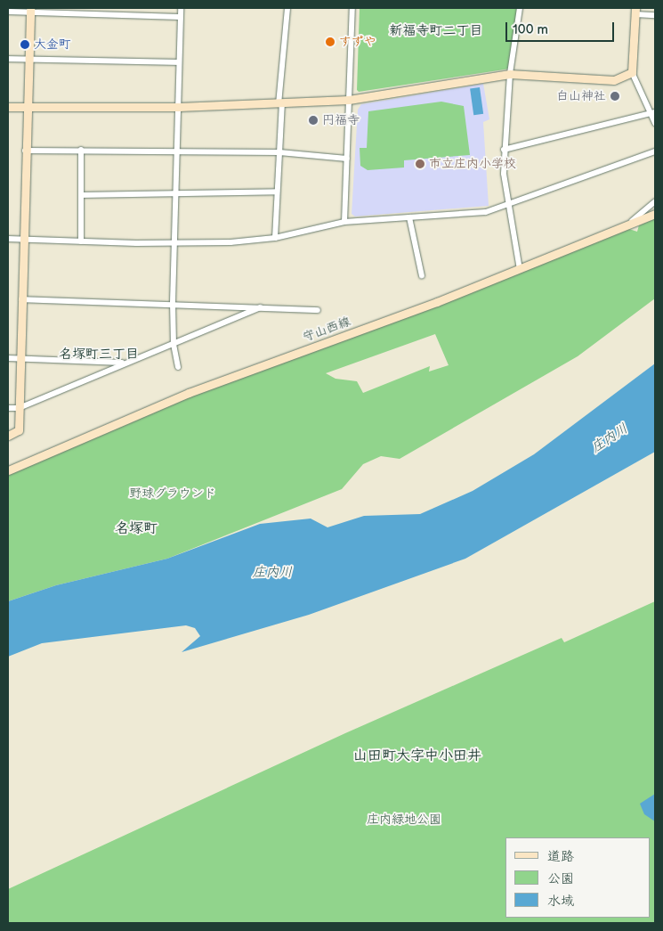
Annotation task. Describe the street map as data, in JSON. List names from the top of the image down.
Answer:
{
  "streets": {
    "street": ["守山西線"]
  },
  "districts": [
    "新福寺町二丁目",
    "名塚町三丁目",
    "名塚町",
    "山田町大字中小田井"
  ],
  "water": ["庄内川"],
  "parks": ["野球グラウンド", "庄内緑地公園"],
  "places": [
    "すずや",
    "大金町",
    "白山神社",
    "円福寺",
    "市立庄内小学校"
  ],
  "legend": ["道路", "公園", "水域"],
  "scale_bar": "100 m"
}
